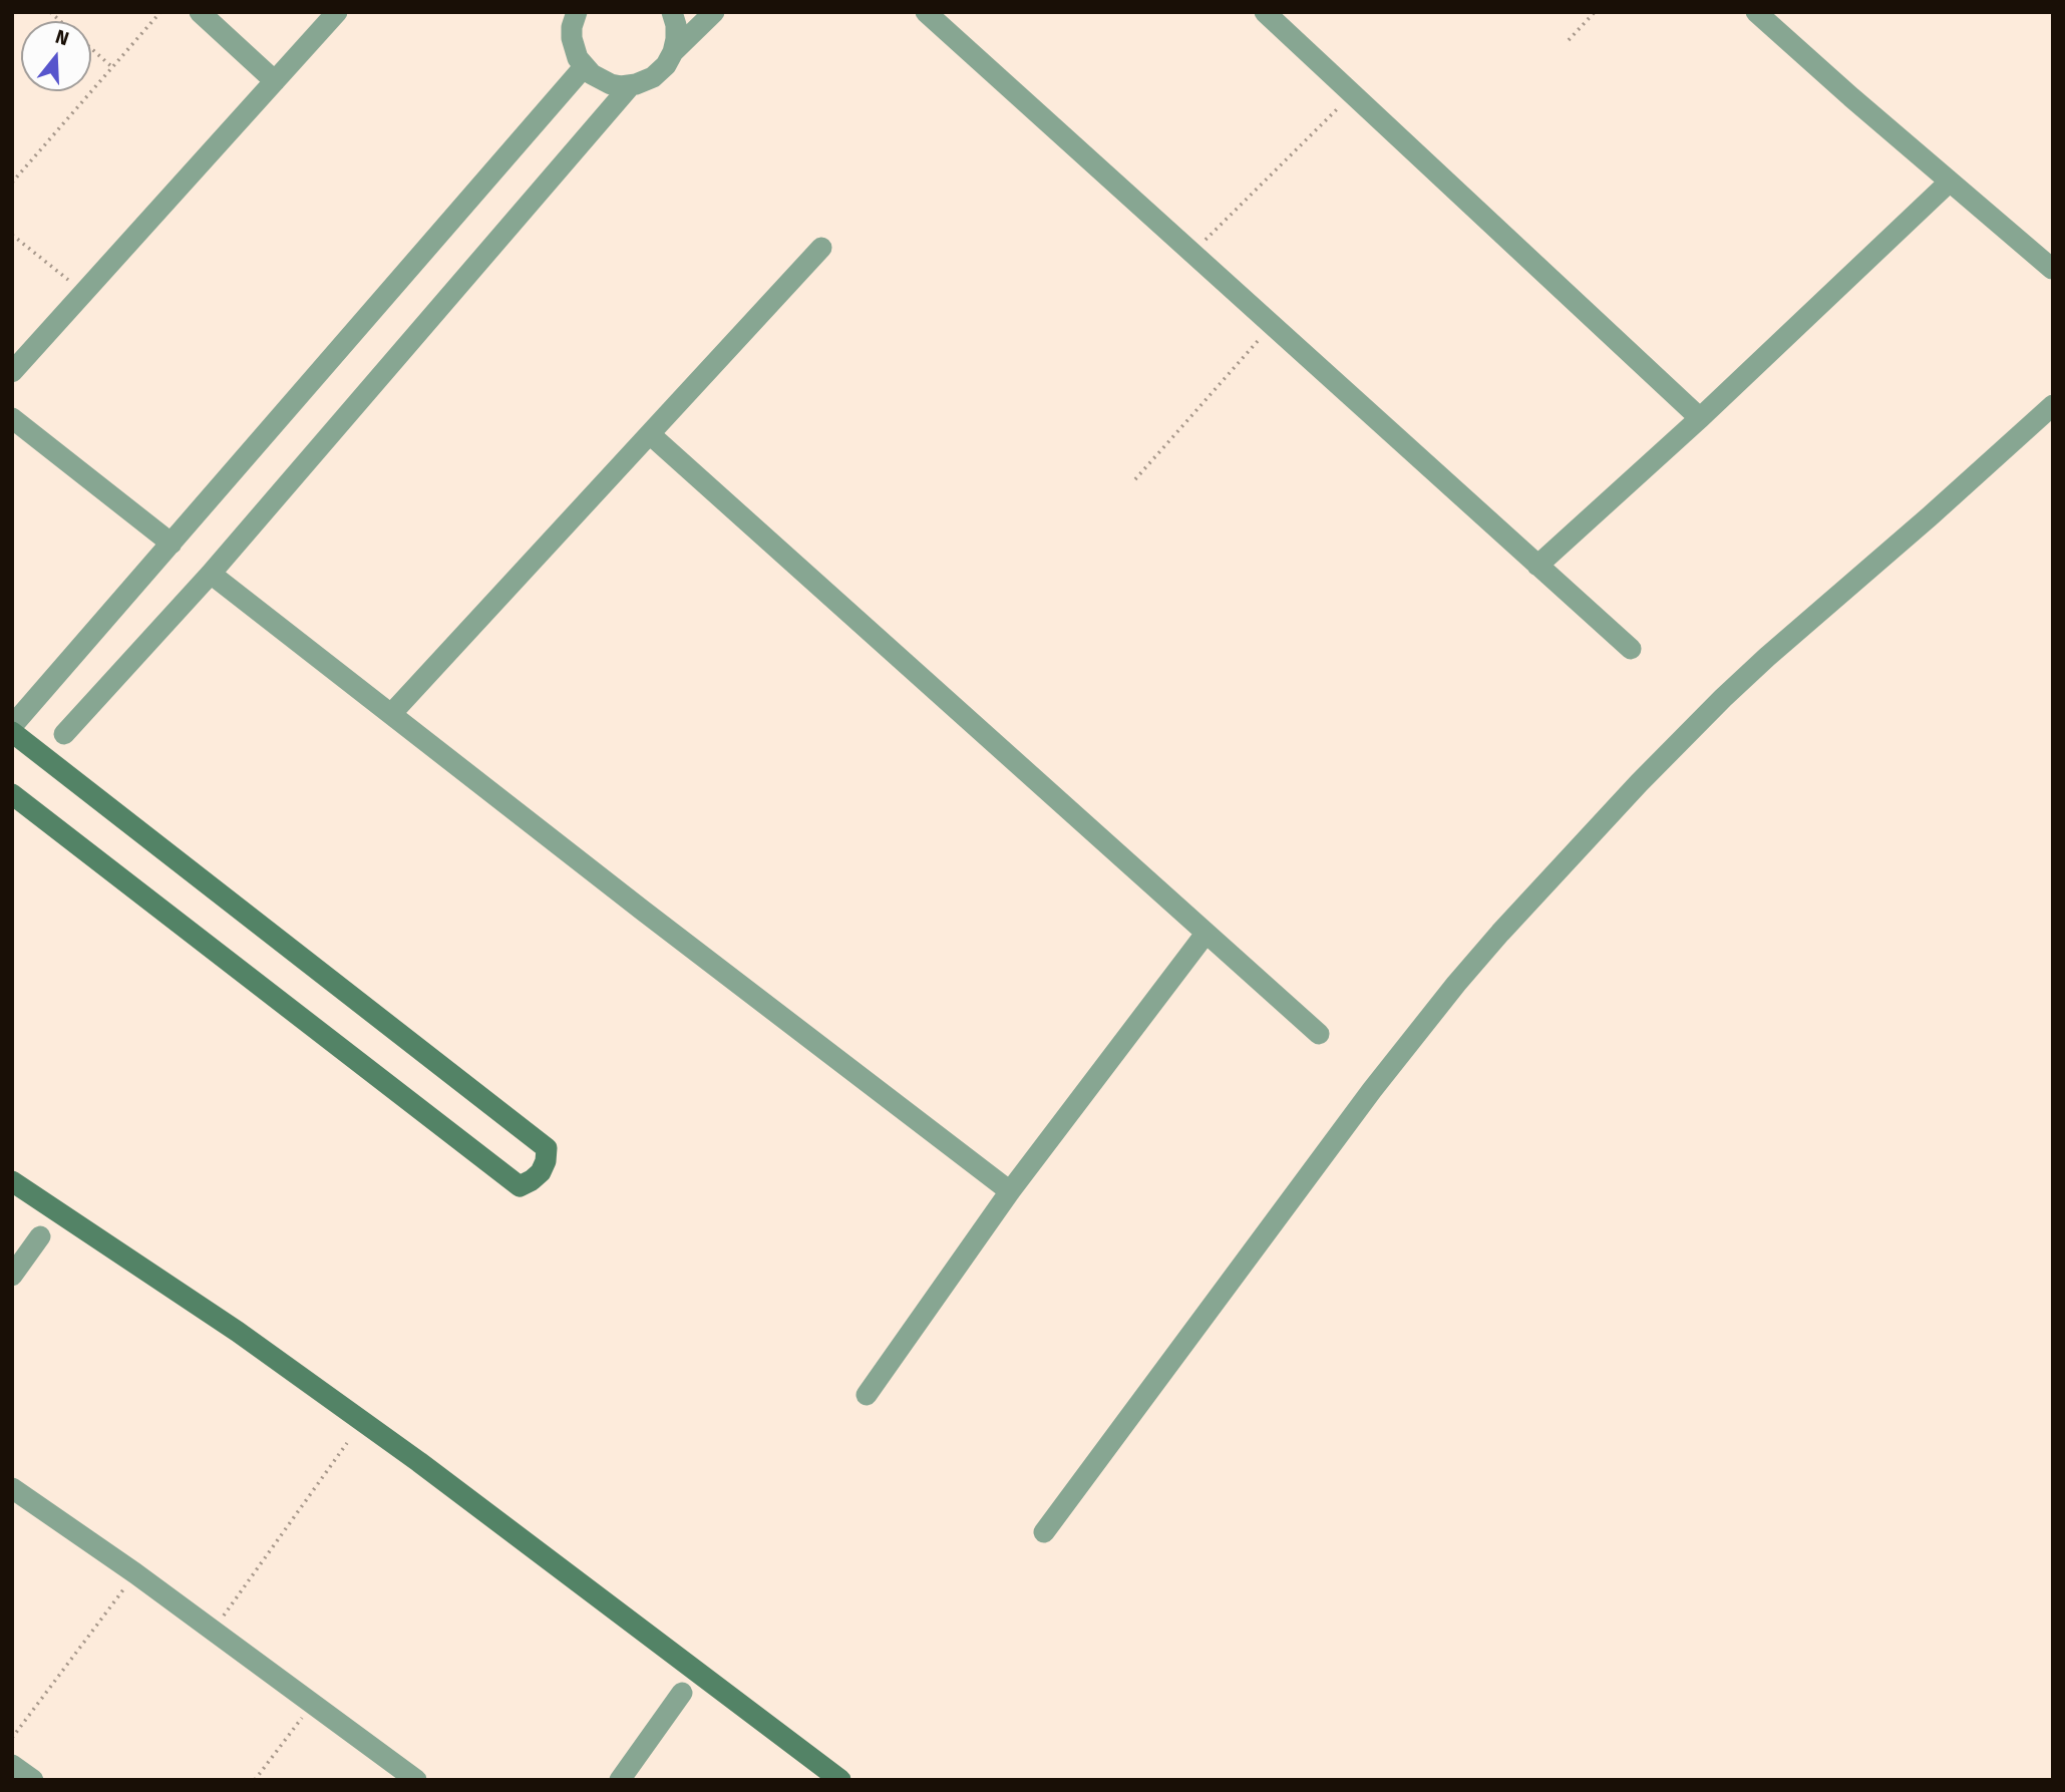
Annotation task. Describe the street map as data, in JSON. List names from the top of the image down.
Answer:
{
  "north": "top"
}
